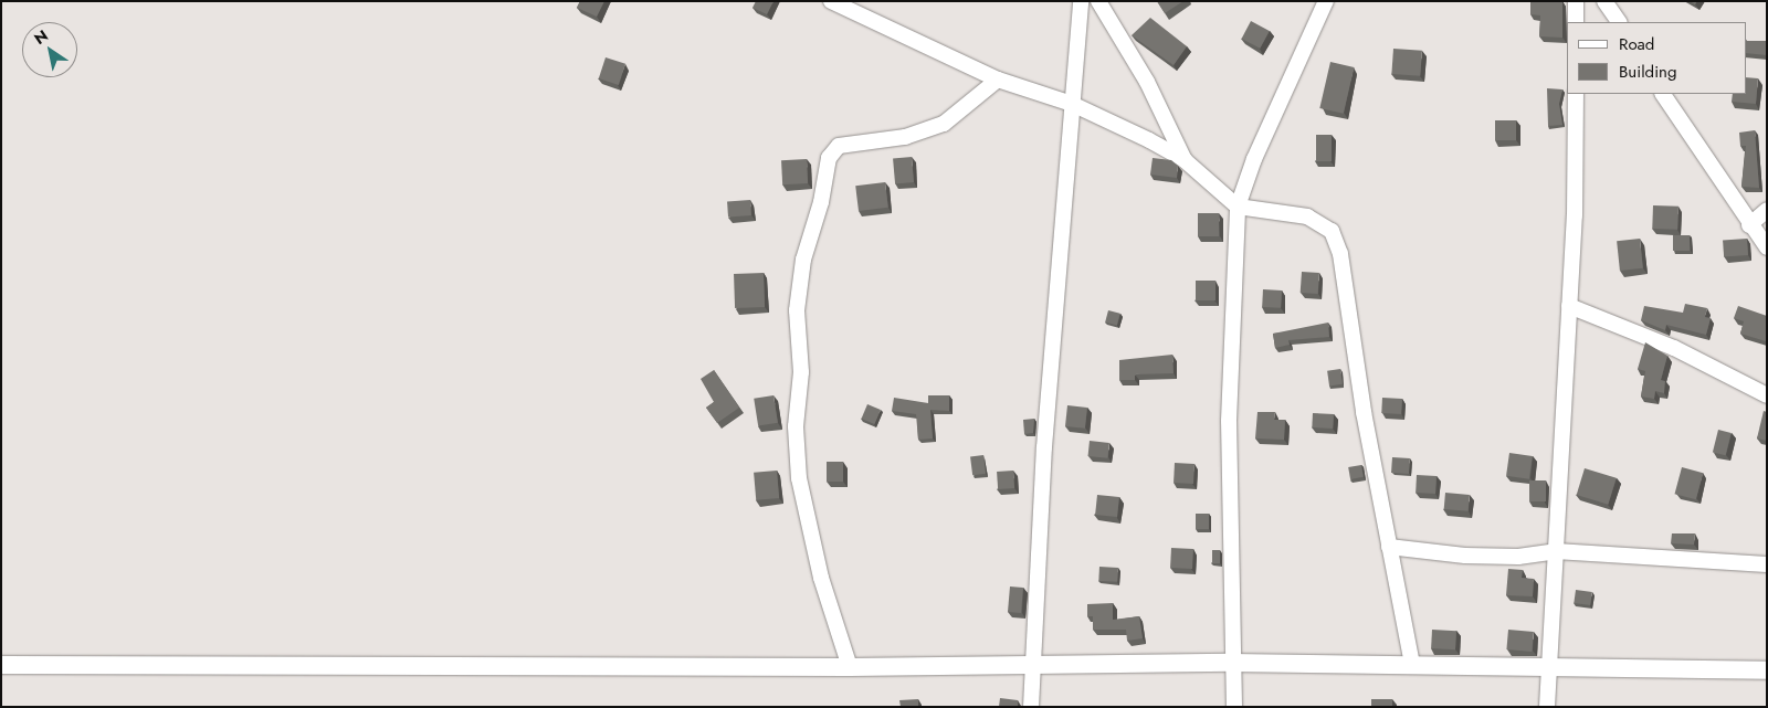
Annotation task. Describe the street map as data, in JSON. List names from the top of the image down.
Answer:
{
  "legend": ["Road", "Building"],
  "north": "top left"
}
